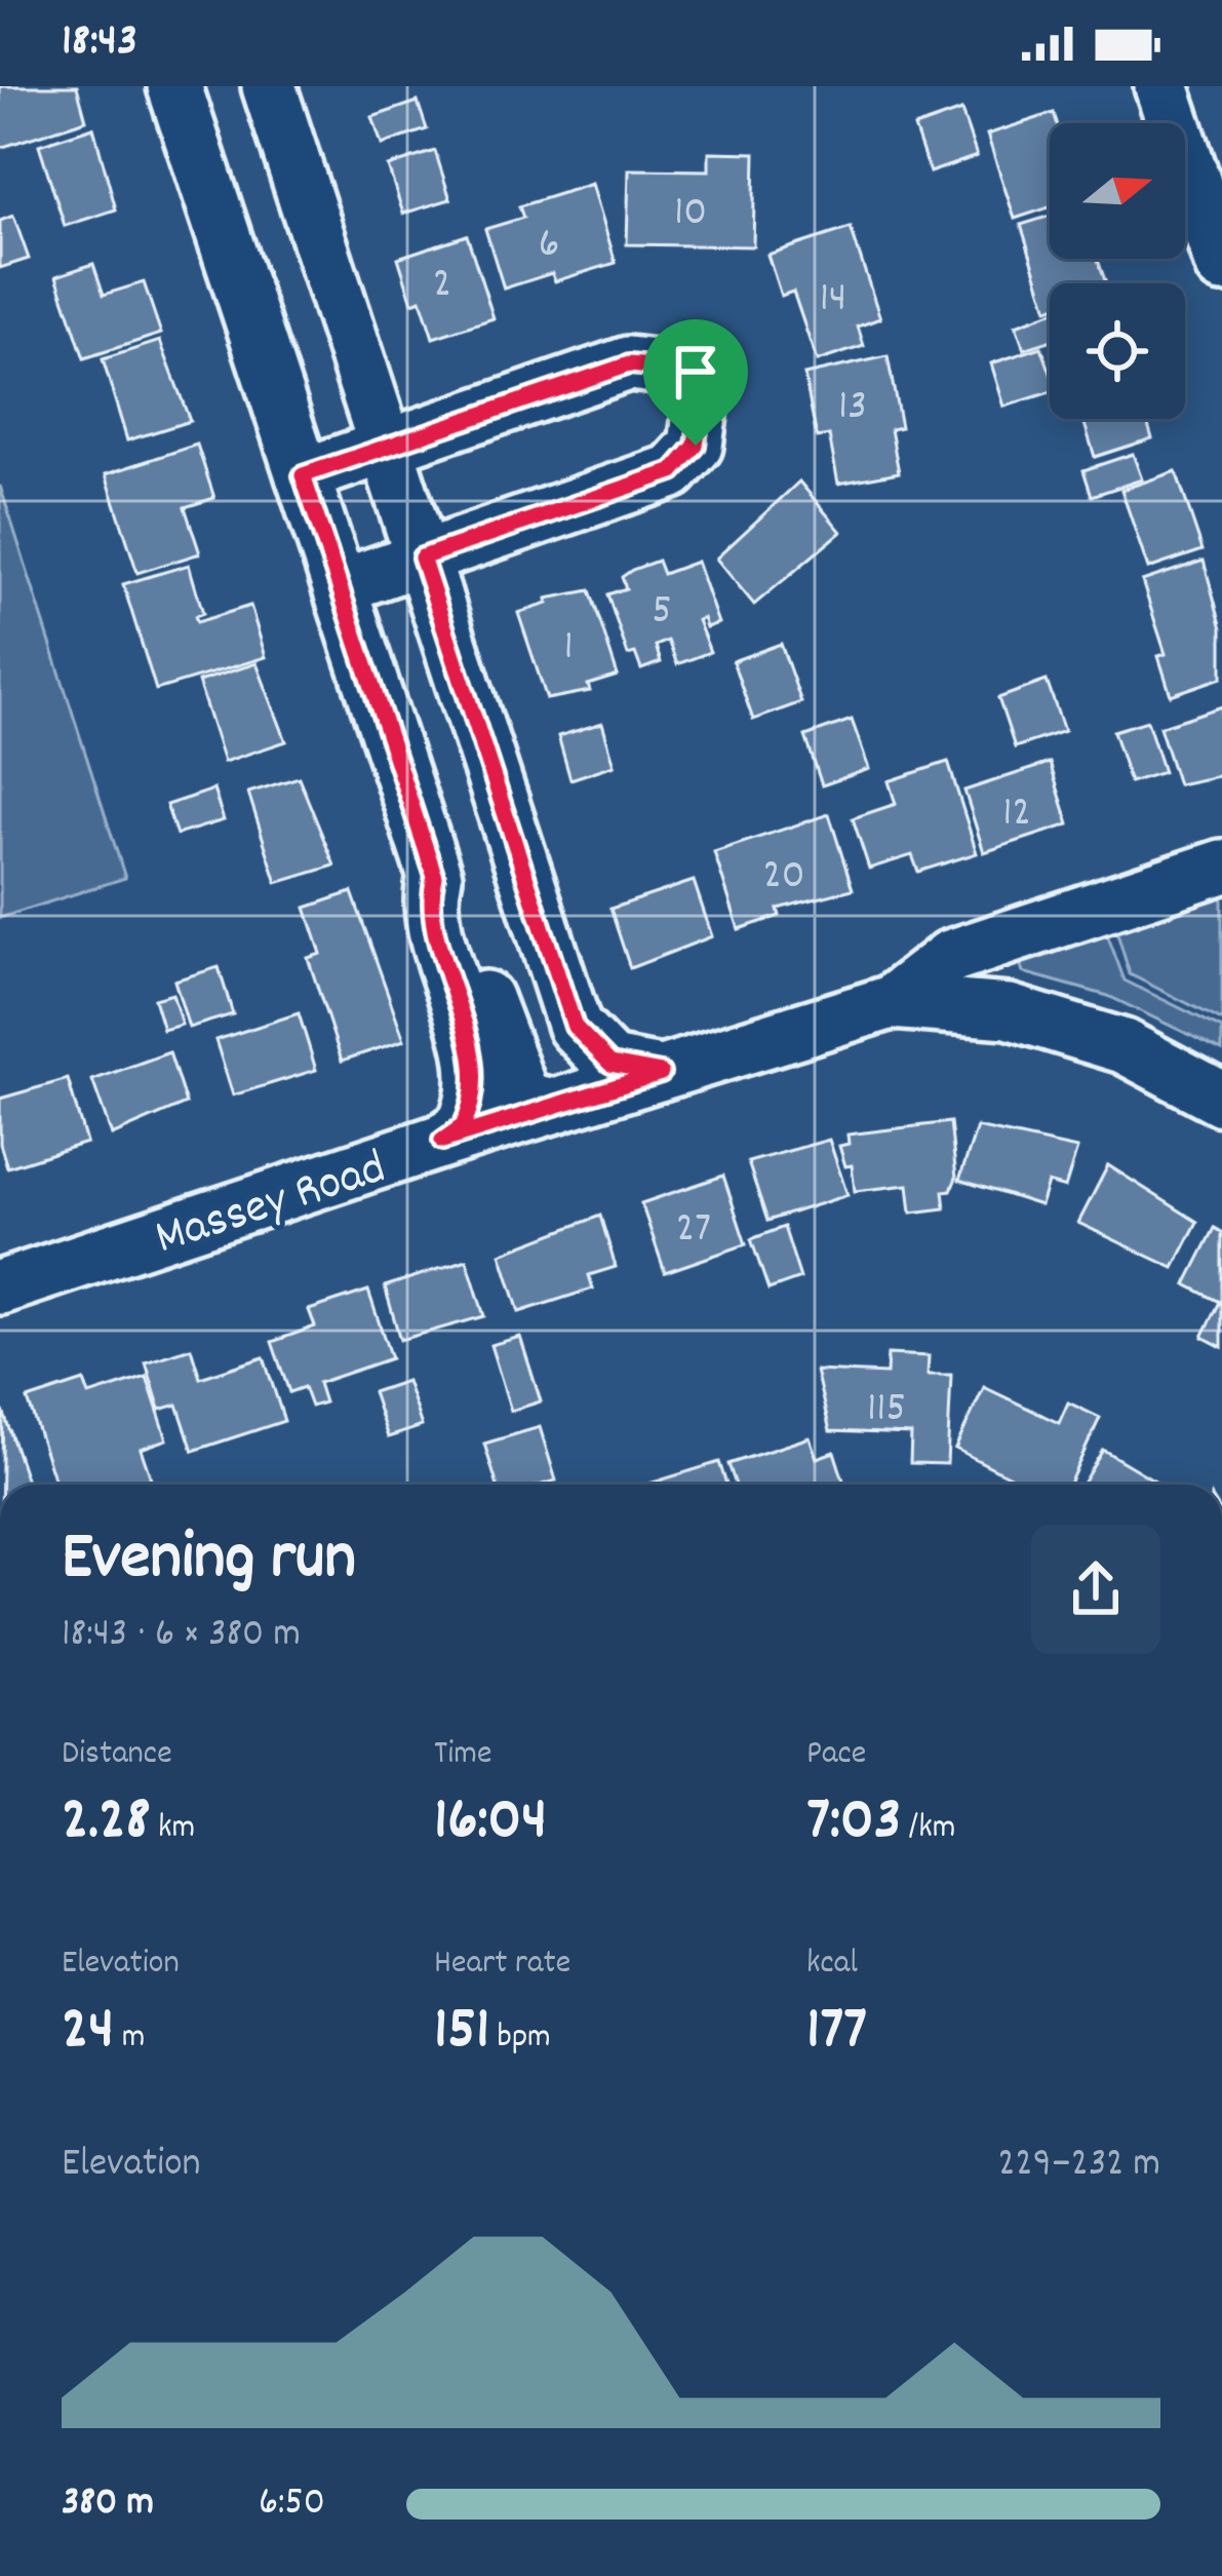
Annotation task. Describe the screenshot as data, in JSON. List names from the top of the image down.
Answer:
{
  "streets": {
    "street": ["Massey Road"]
  },
  "house_numbers": [
    "10",
    "6",
    "2",
    "14",
    "13",
    "5",
    "1",
    "12",
    "20",
    "27",
    "115"
  ],
  "north": "right",
  "page": {
    "status": "18:43",
    "heading": ["Evening run", "18:43 · 6 × 380 m"],
    "stats": [
      ["Distance", "2.28 km"],
      ["Time", "16:04"],
      ["Pace", "7:03 /km"],
      ["Elevation", "24 m"],
      ["Heart rate", "151 bpm"],
      ["kcal", "177"]
    ],
    "chart": ["Elevation", "229–232 m"],
    "list": [
      {
        "name": "380 m",
        "note": "6:50"
      }
    ]
  }
}
